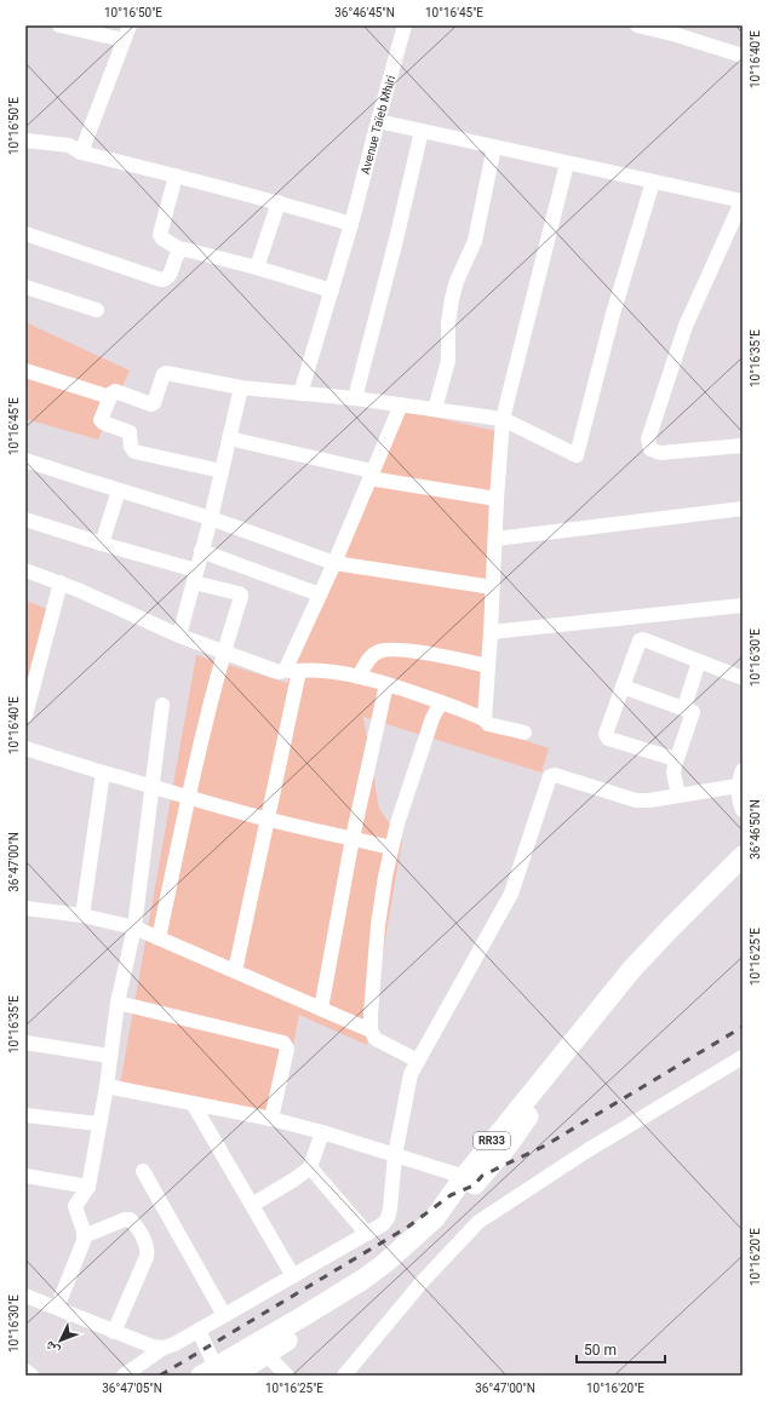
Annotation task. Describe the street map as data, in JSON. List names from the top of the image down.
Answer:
{
  "streets": {
    "highway": ["RR33"],
    "street": ["Avenue Taïeb Mhiri"]
  },
  "scale_bar": "50 m",
  "north": "bottom left",
  "coordinates": [
    "10°16'50\"E",
    "36°46'45\"N",
    "10°16'45\"E",
    "10°16'40\"E",
    "10°16'35\"E",
    "10°16'30\"E",
    "36°46'50\"N",
    "36°47'00\"N",
    "10°16'25\"E",
    "10°16'20\"E",
    "36°47'05\"N"
  ]
}
